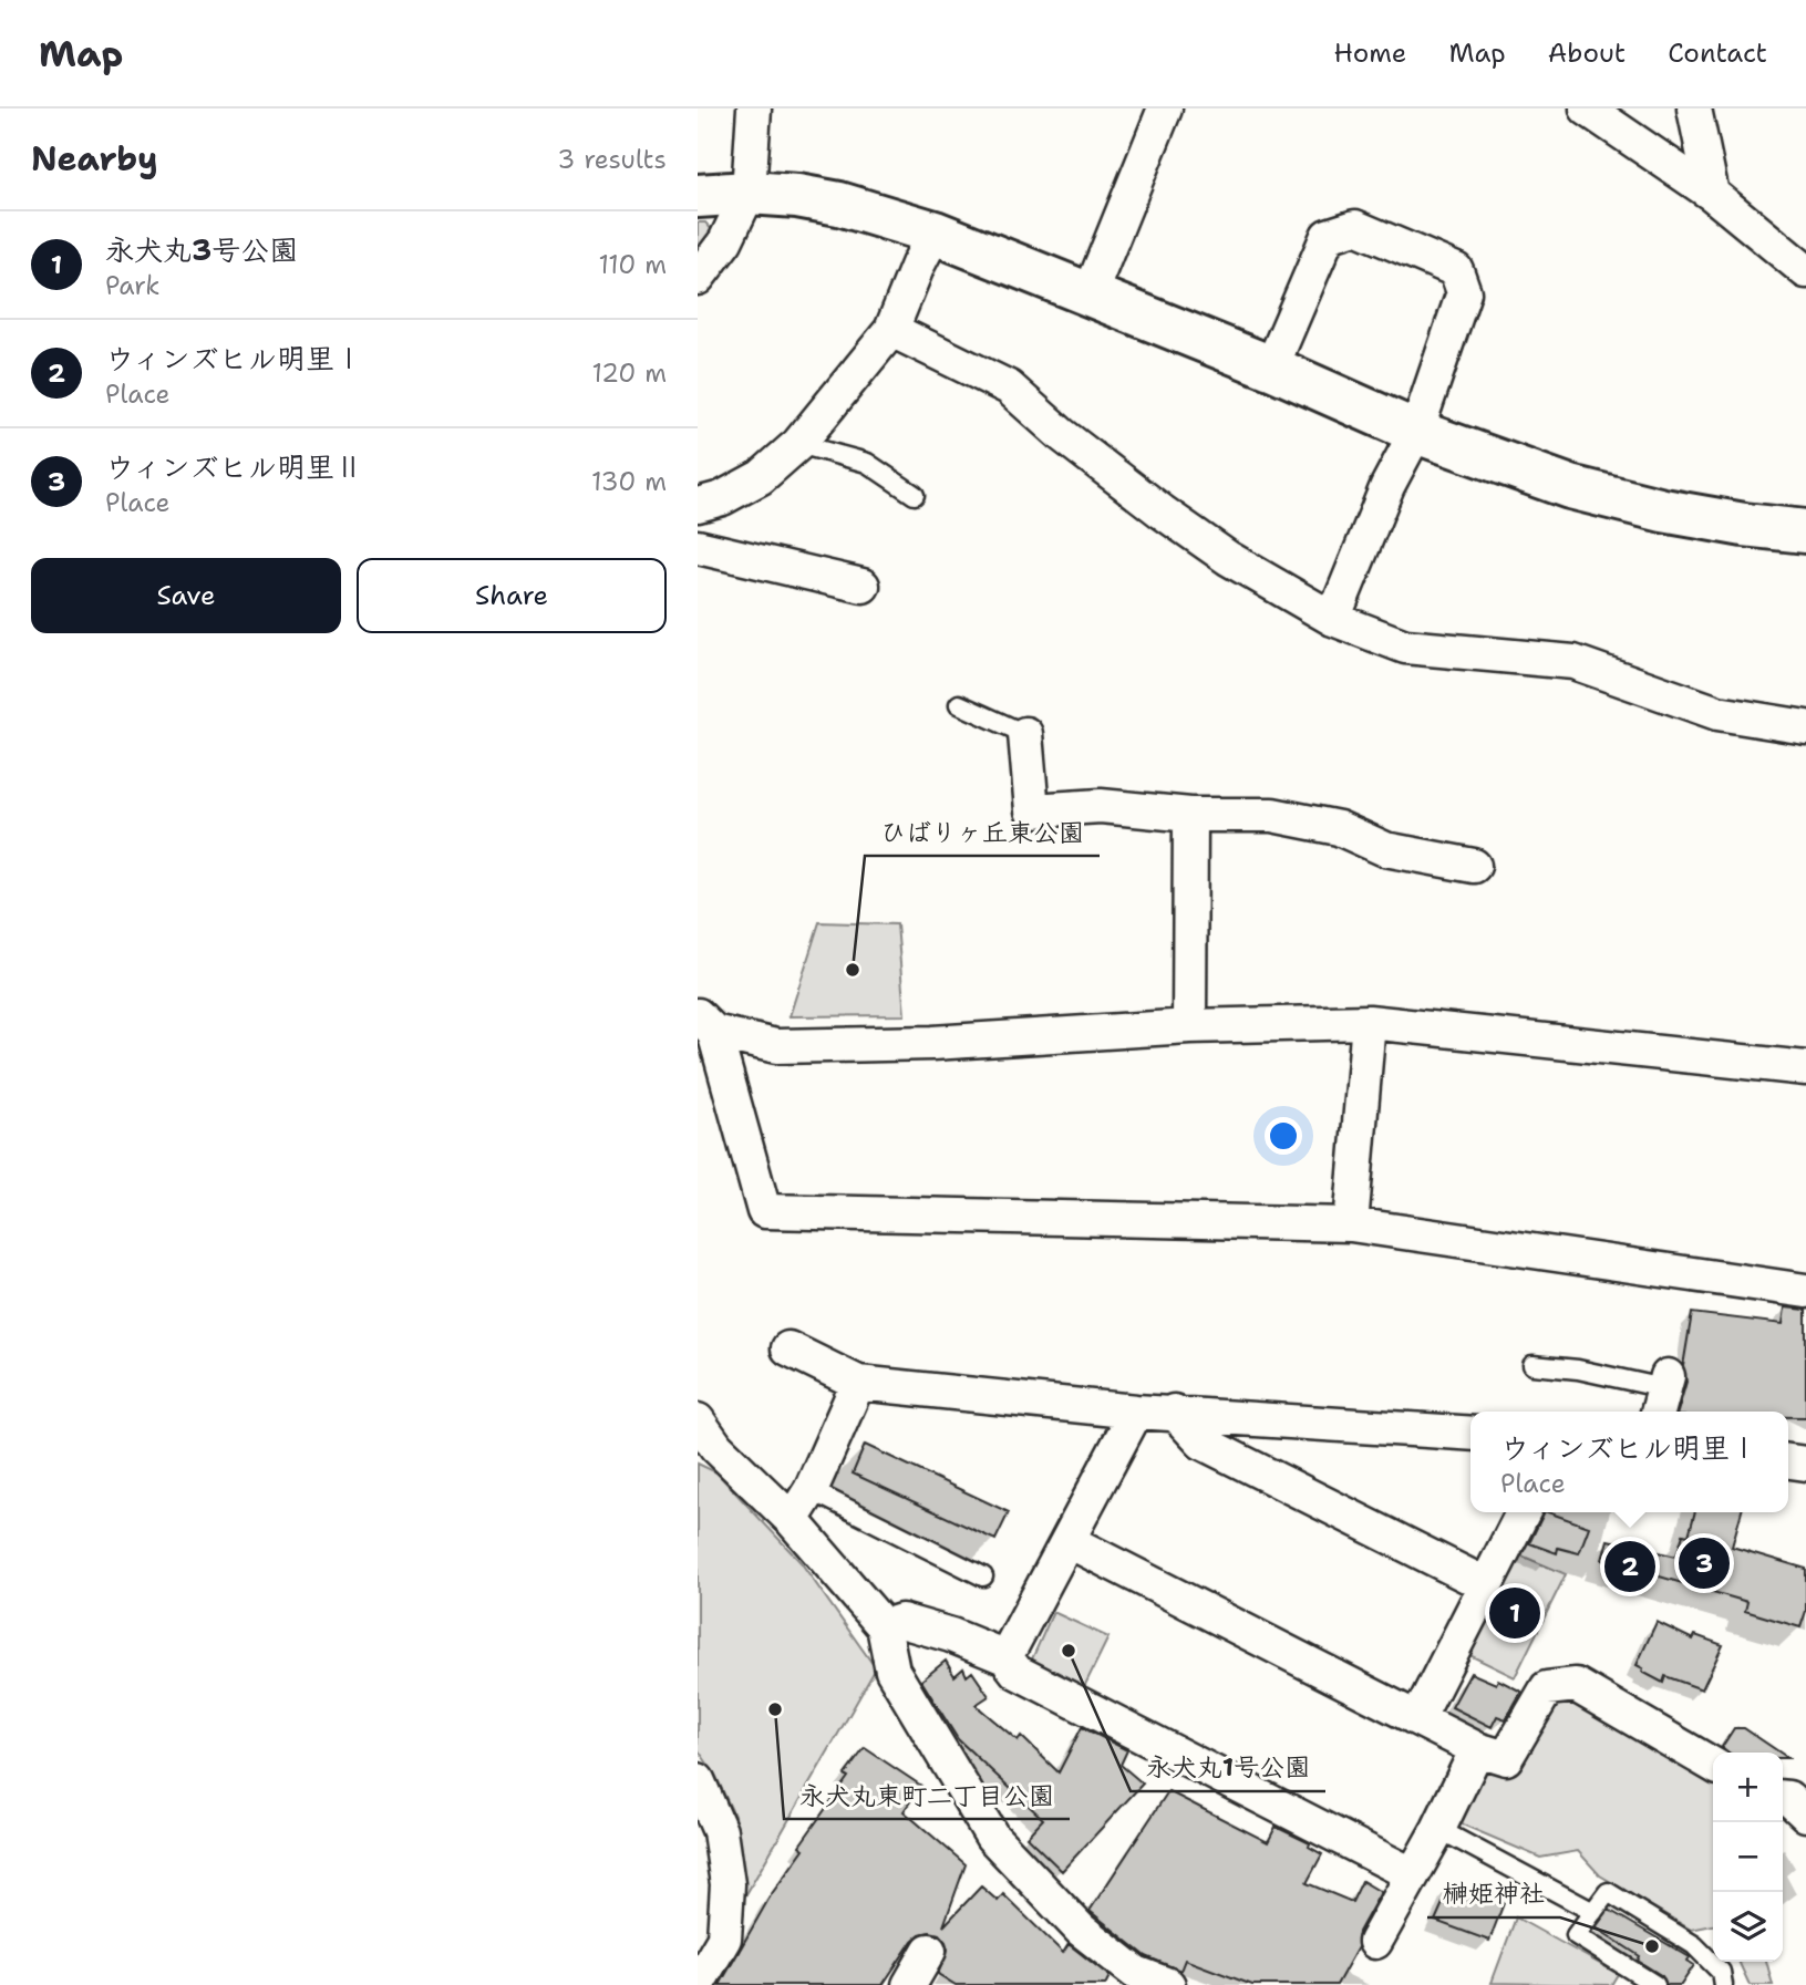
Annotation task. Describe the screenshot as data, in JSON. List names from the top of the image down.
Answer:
{
  "places": [
    "ひばりヶ丘東公園",
    "永犬丸1号公園",
    "永犬丸東町二丁目公園",
    "榊姫神社"
  ],
  "page": {
    "header": "Map",
    "nav": [
      "Home",
      "Map",
      "About",
      "Contact"
    ],
    "heading": ["Nearby", "3 results"],
    "list": [
      {
        "mark": "1",
        "name": "永犬丸3号公園",
        "note": "Park",
        "value": "110 m"
      },
      {
        "mark": "2",
        "name": "ウィンズヒル明里Ⅰ",
        "note": "Place",
        "value": "120 m"
      },
      {
        "mark": "3",
        "name": "ウィンズヒル明里Ⅱ",
        "note": "Place",
        "value": "130 m"
      }
    ],
    "buttons": ["Save", "Share"],
    "popup": ["ウィンズヒル明里Ⅰ", "Place"],
    "pins": ["3", "2", "1"],
    "map_buttons": ["+", "−"]
  }
}
